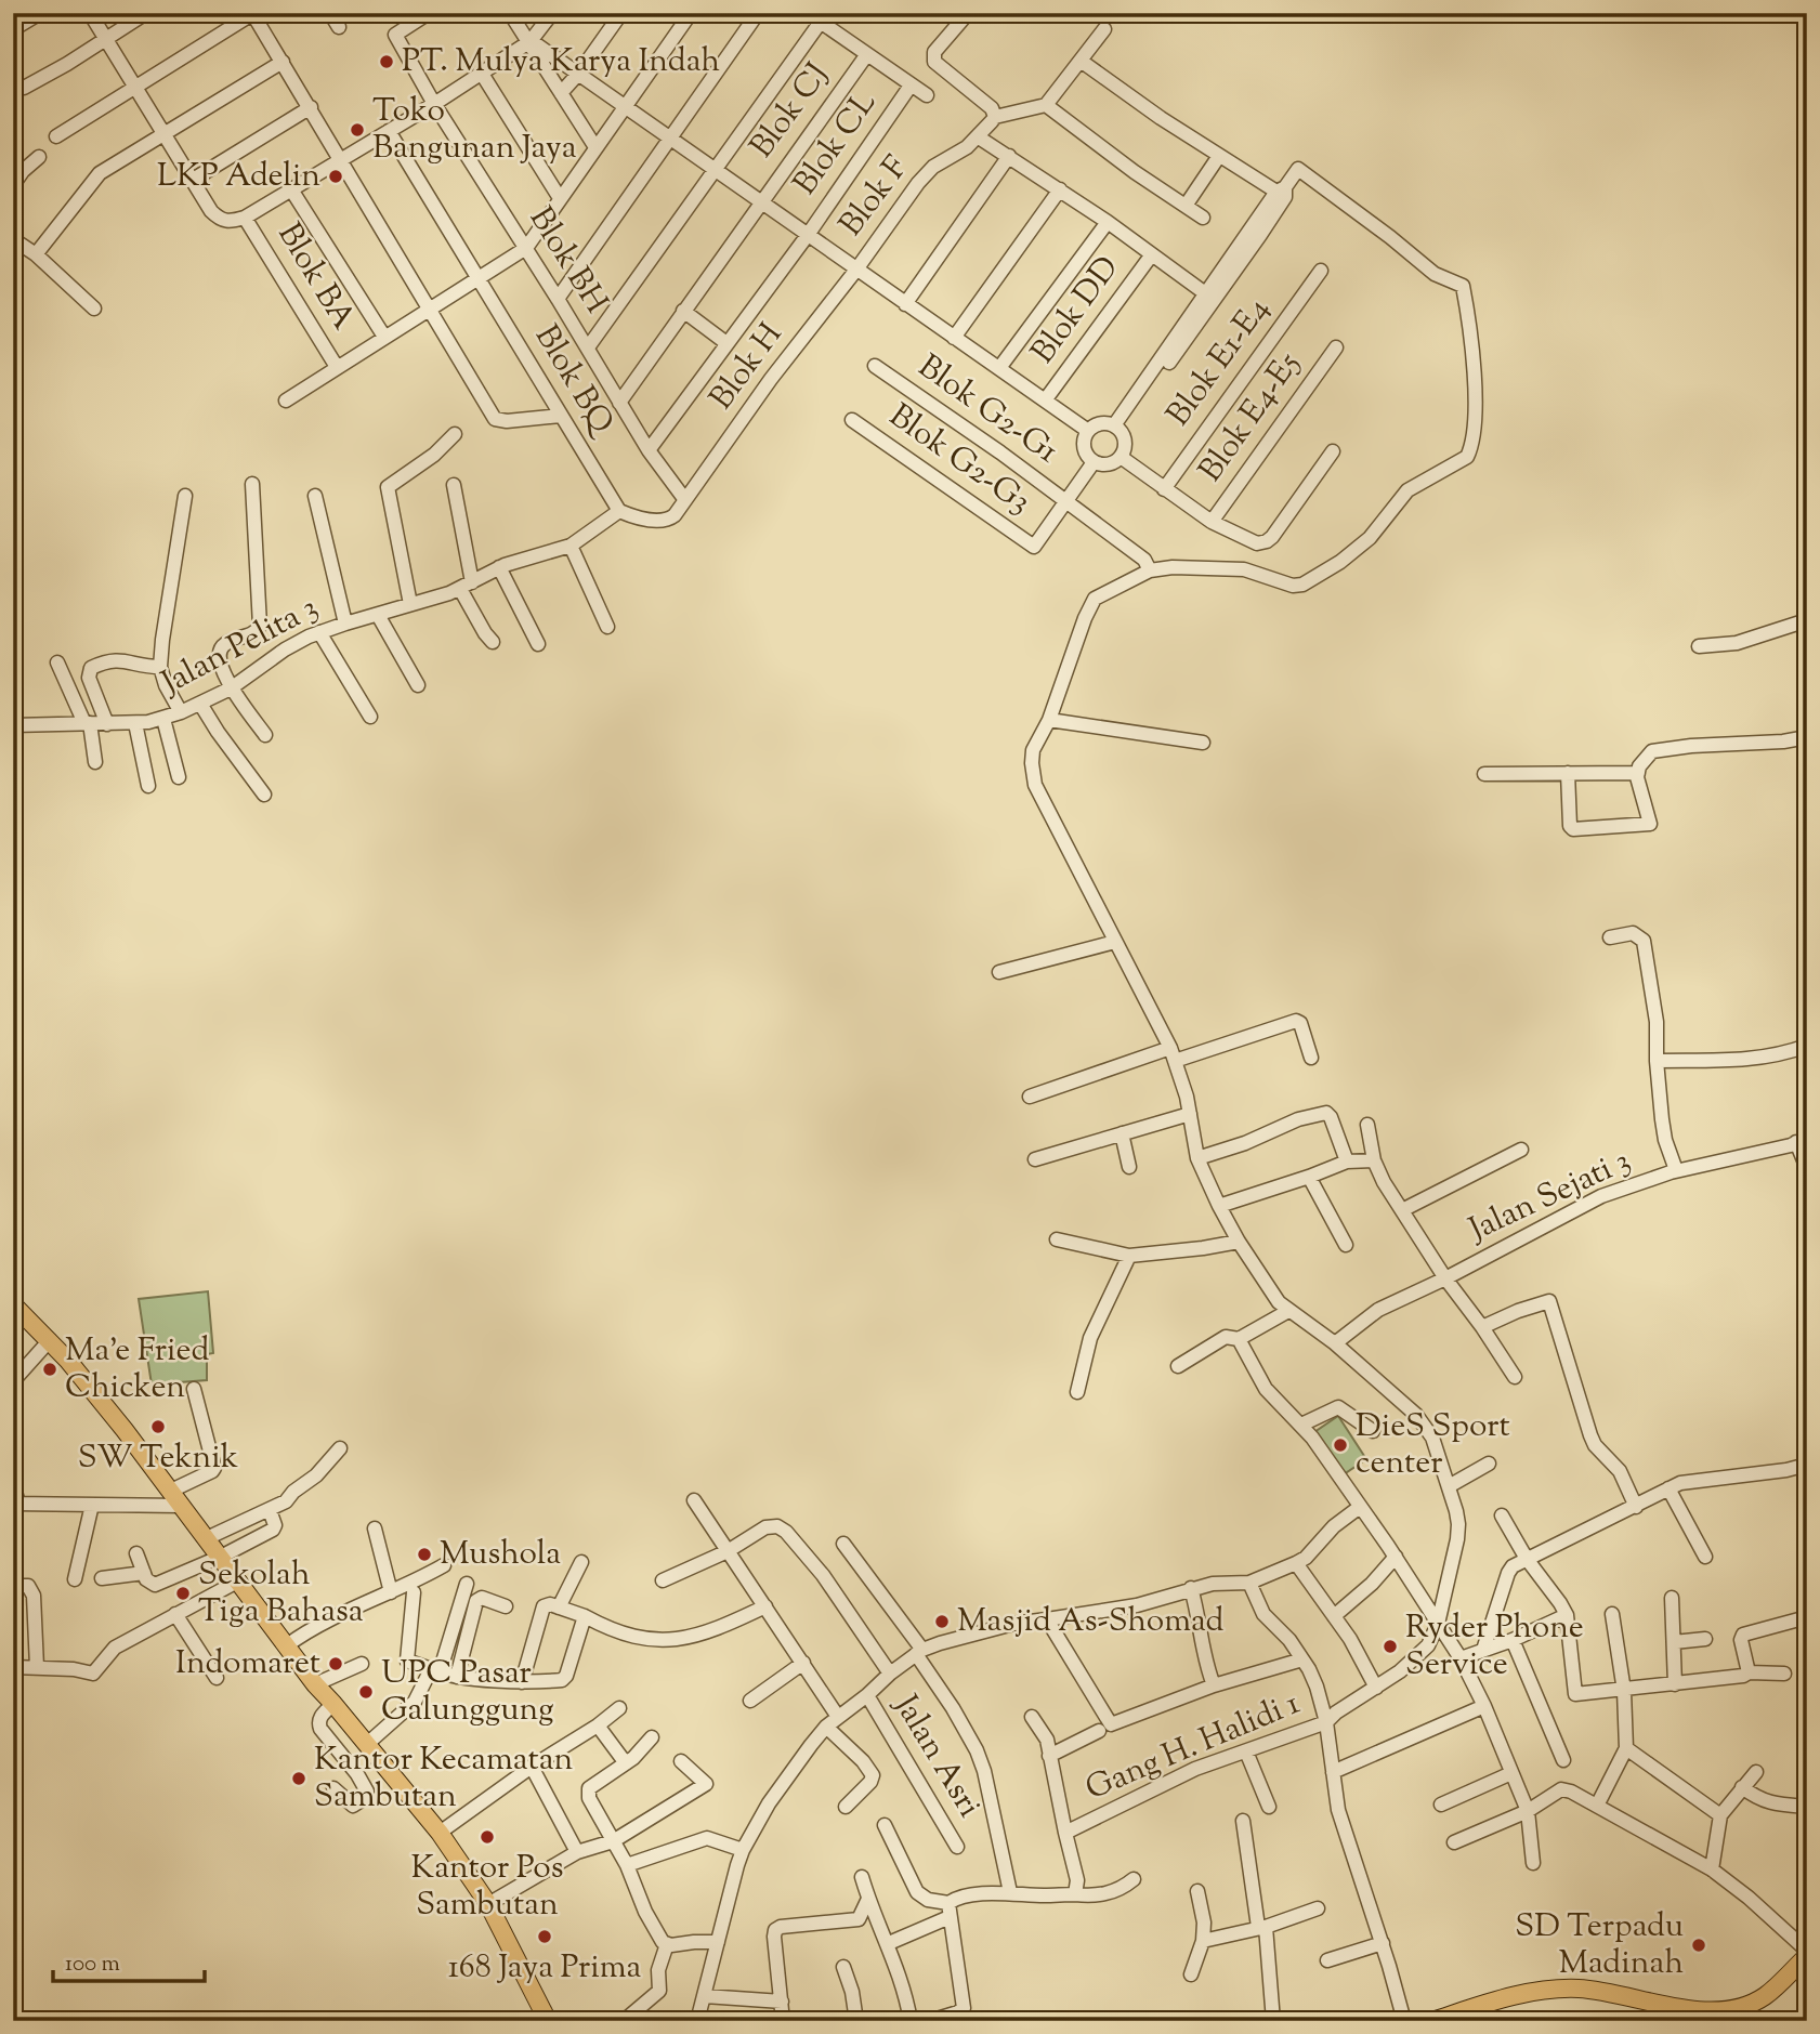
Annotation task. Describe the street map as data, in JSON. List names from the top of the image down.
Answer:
{
  "streets": {
    "street": [
      "Blok CJ",
      "Blok CL",
      "Blok F",
      "Blok BH",
      "Blok BA",
      "Blok DD",
      "Blok E1-E4",
      "Blok H",
      "Blok BQ",
      "Blok G2-G1",
      "Blok E4-E5",
      "Blok G2-G3",
      "Jalan Pelita 3",
      "Jalan Sejati 3",
      "Gang H. Halidi 1",
      "Jalan Asri"
    ]
  },
  "crossings": [
    ["Blok CJ", "Blok BH"],
    ["Blok CL", "Blok BH"],
    ["Blok F", "Blok H"],
    ["Blok BH", "Blok H"],
    ["Blok G2-G1", "Blok G2-G3"],
    ["Blok G2-G1", "Gang H. Halidi 1"],
    ["Jalan Sejati 3", "Gang H. Halidi 1"]
  ],
  "places": [
    "PT. Mulya Karya Indah",
    "Toko Bangunan Jaya",
    "LKP Adelin",
    "Ma'e Fried Chicken",
    "SW Teknik",
    "DieS Sport center",
    "Mushola",
    "Sekolah Tiga Bahasa",
    "Masjid As-Shomad",
    "Ryder Phone Service",
    "Indomaret",
    "UPC Pasar Galunggung",
    "Kantor Kecamatan Sambutan",
    "Kantor Pos Sambutan",
    "168 Jaya Prima",
    "SD Terpadu Madinah"
  ],
  "scale_bar": "100 m"
}
